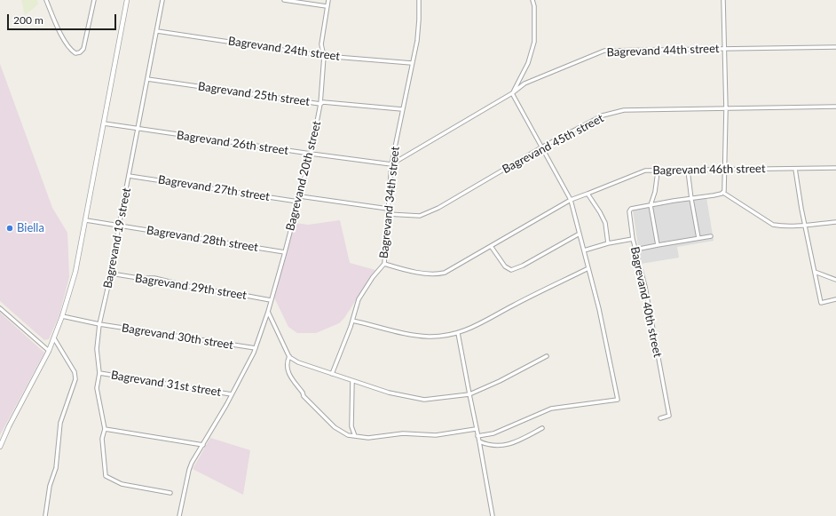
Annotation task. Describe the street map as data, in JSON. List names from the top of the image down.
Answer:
{
  "streets": {
    "street": [
      "Bagrevand 24th street",
      "Bagrevand 44th street",
      "Bagrevand 25th street",
      "Bagrevand 26th street",
      "Bagrevand 45th street",
      "Bagrevand 46th street",
      "Bagrevand 20th street",
      "Bagrevand 27th street",
      "Bagrevand 34th street",
      "Bagrevand 19 street",
      "Bagrevand 28th street",
      "Bagrevand 29th street",
      "Bagrevand 40th street",
      "Bagrevand 30th street",
      "Bagrevand 31st street"
    ]
  },
  "crossings": [
    ["Bagrevand 24th street", "Bagrevand 20th street"],
    ["Bagrevand 24th street", "Bagrevand 34th street"],
    ["Bagrevand 24th street", "Bagrevand 19 street"],
    ["Bagrevand 44th street", "Bagrevand 26th street"],
    ["Bagrevand 44th street", "Bagrevand 34th street"],
    ["Bagrevand 25th street", "Bagrevand 20th street"],
    ["Bagrevand 25th street", "Bagrevand 34th street"],
    ["Bagrevand 25th street", "Bagrevand 19 street"],
    ["Bagrevand 26th street", "Bagrevand 20th street"],
    ["Bagrevand 26th street", "Bagrevand 34th street"],
    ["Bagrevand 26th street", "Bagrevand 19 street"],
    ["Bagrevand 45th street", "Bagrevand 34th street"],
    ["Bagrevand 20th street", "Bagrevand 27th street"],
    ["Bagrevand 20th street", "Bagrevand 28th street"],
    ["Bagrevand 20th street", "Bagrevand 29th street"],
    ["Bagrevand 20th street", "Bagrevand 30th street"],
    ["Bagrevand 20th street", "Bagrevand 31st street"],
    ["Bagrevand 27th street", "Bagrevand 19 street"],
    ["Bagrevand 19 street", "Bagrevand 28th street"],
    ["Bagrevand 19 street", "Bagrevand 29th street"],
    ["Bagrevand 19 street", "Bagrevand 30th street"],
    ["Bagrevand 19 street", "Bagrevand 31st street"]
  ],
  "places": ["Biella"],
  "scale_bar": "200 m"
}
